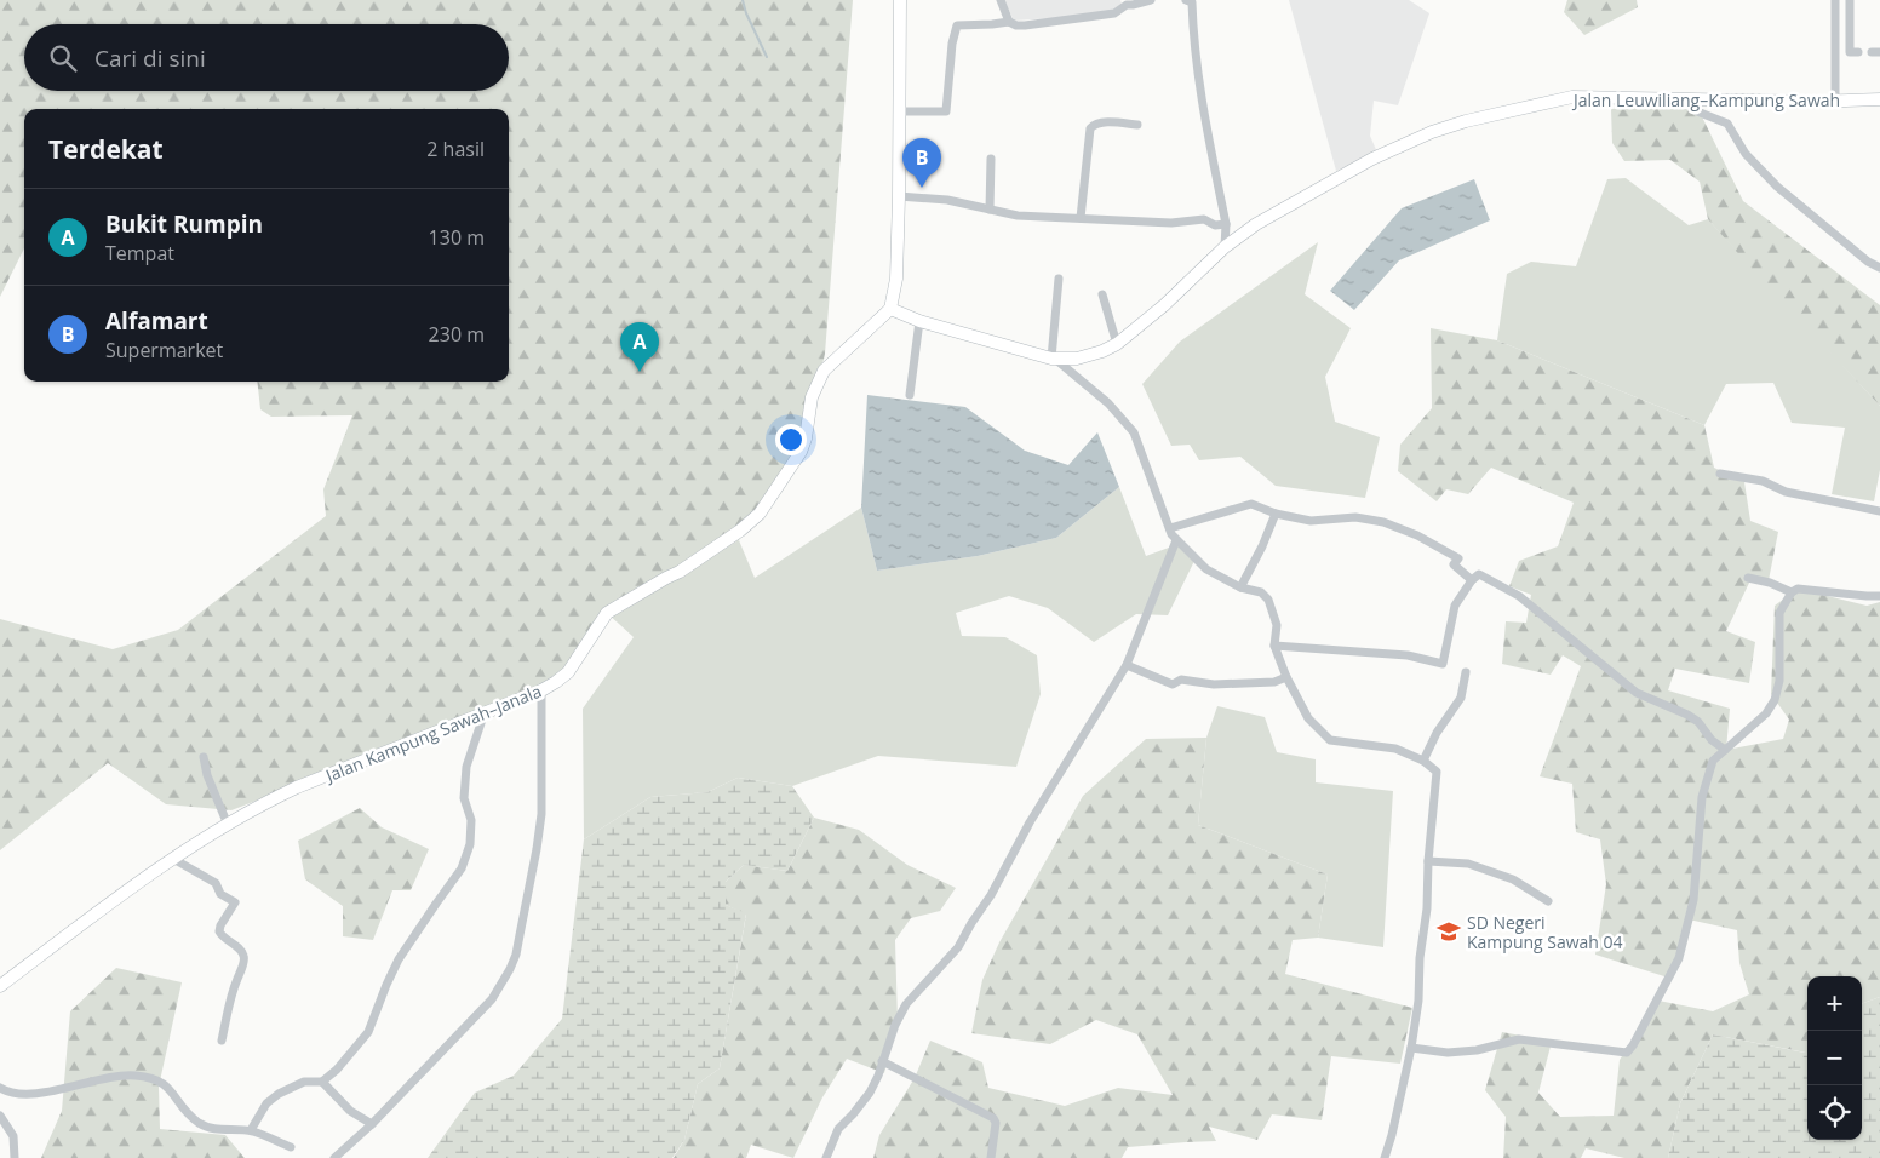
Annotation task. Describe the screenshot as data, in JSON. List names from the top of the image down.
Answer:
{
  "streets": {
    "main road": ["Jalan Leuwiliang–Kampung Sawah", "Jalan Kampung Sawah–Janala"]
  },
  "crossings": [
    ["Jalan Leuwiliang–Kampung Sawah", "Jalan Kampung Sawah–Janala"]
  ],
  "places": {
    "school or university": ["SD Negeri Kampung Sawah 04"]
  },
  "page": {
    "search": "Cari di sini",
    "heading": ["Terdekat", "2 hasil"],
    "pins": ["B", "A"],
    "list": [
      {
        "mark": "A",
        "name": "Bukit Rumpin",
        "note": "Tempat",
        "value": "130 m"
      },
      {
        "mark": "B",
        "name": "Alfamart",
        "note": "Supermarket",
        "value": "230 m"
      }
    ],
    "map_buttons": ["+", "−"]
  }
}
